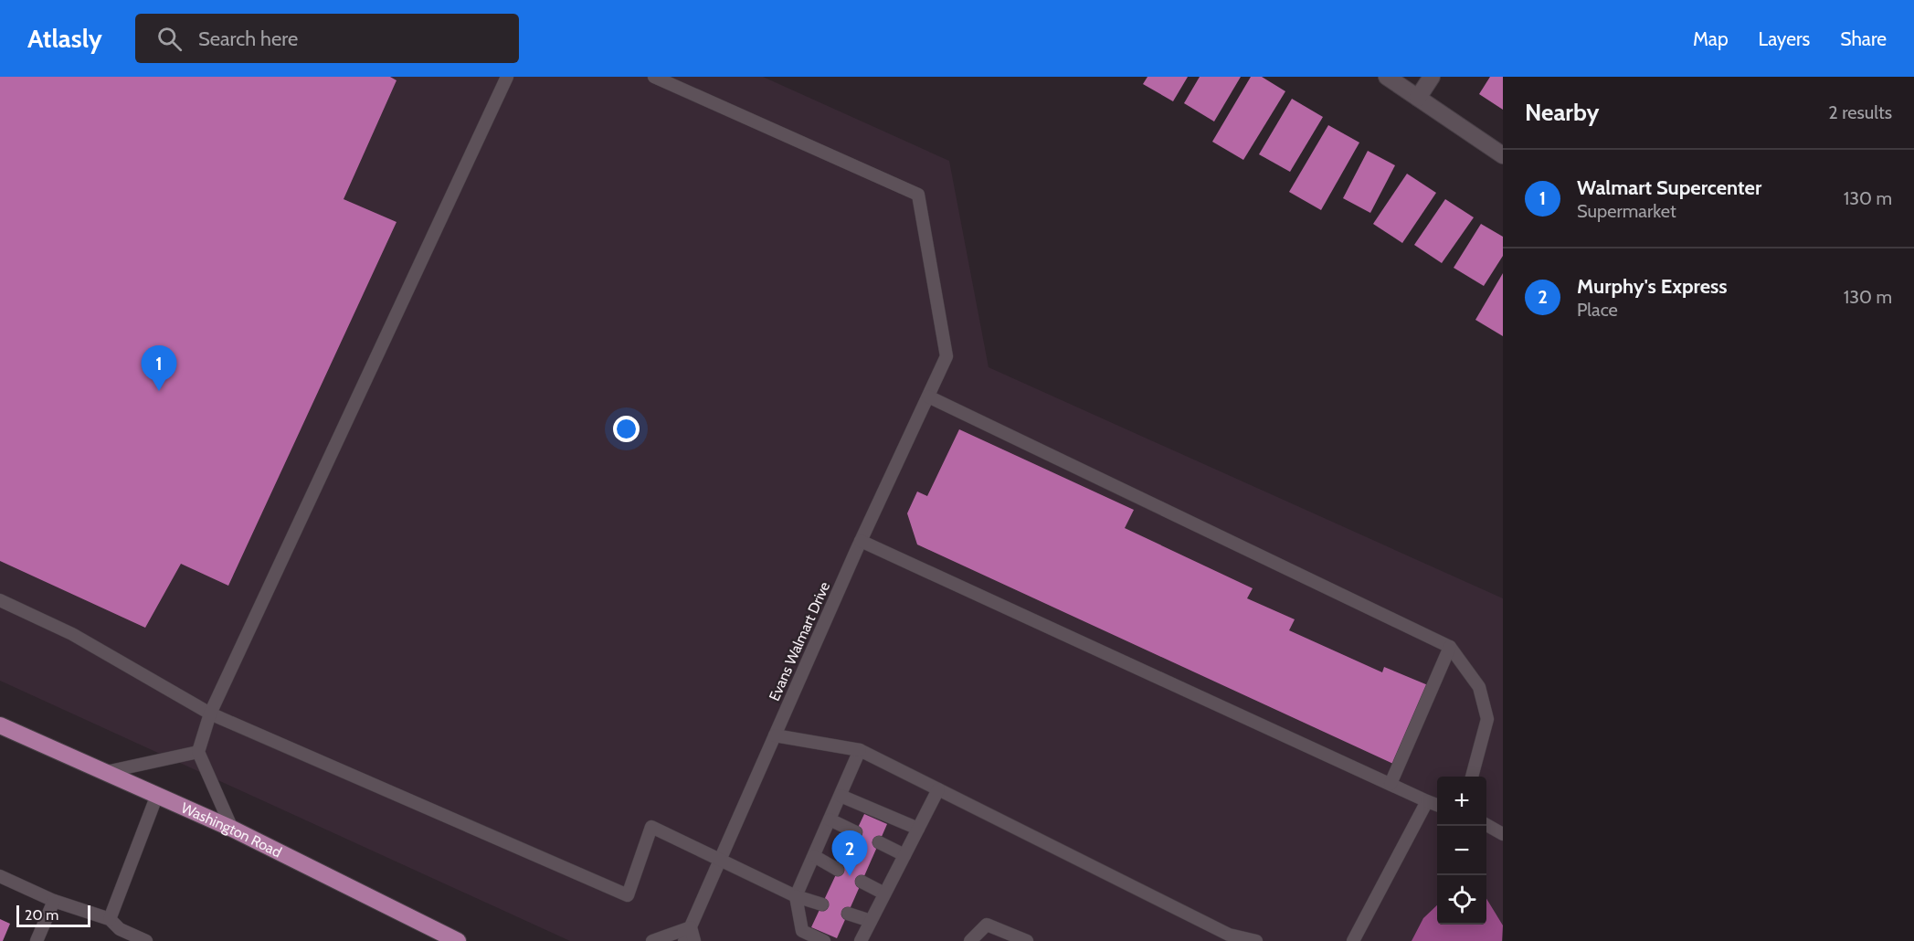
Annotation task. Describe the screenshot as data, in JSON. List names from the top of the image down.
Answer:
{
  "streets": {
    "main road": ["Washington Road"],
    "lane": ["Evans Walmart Drive"]
  },
  "scale_bar": "20 m",
  "page": {
    "header": "Atlasly",
    "search": "Search here",
    "nav": ["Map", "Layers", "Share"],
    "heading": ["Nearby", "2 results"],
    "list": [
      {
        "mark": "1",
        "name": "Walmart Supercenter",
        "note": "Supermarket",
        "value": "130 m"
      },
      {
        "mark": "2",
        "name": "Murphy's Express",
        "note": "Place",
        "value": "130 m"
      }
    ],
    "pins": ["1", "2"],
    "map_buttons": ["+", "−"],
    "scale": "20 m"
  }
}
